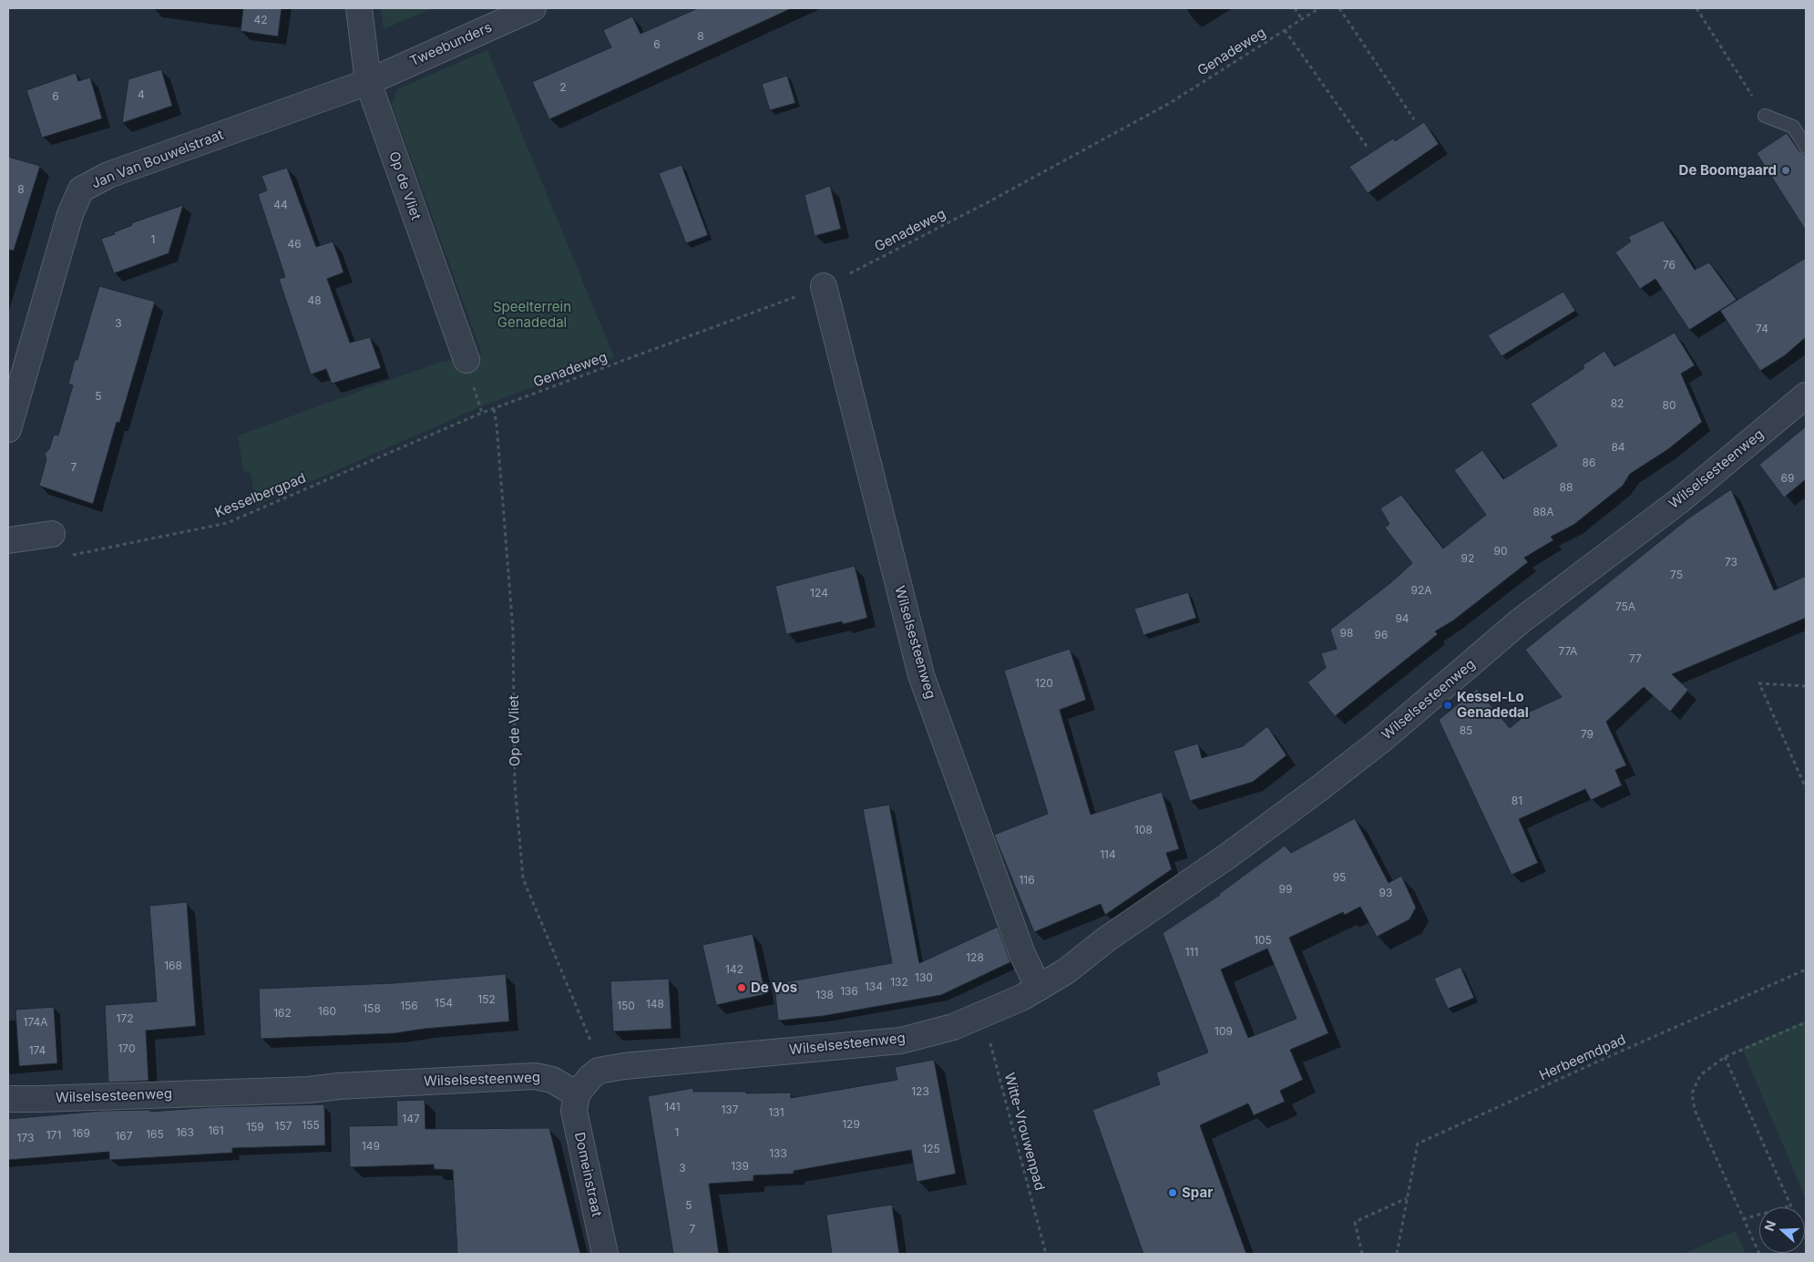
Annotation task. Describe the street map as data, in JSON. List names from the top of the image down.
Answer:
{
  "streets": {
    "street": [
      "Tweebunders",
      "Jan Van Bouwelstraat",
      "Op de Vliet",
      "Wilselsesteenweg",
      "Domeinstraat"
    ],
    "path": [
      "Genadeweg",
      "Kesselbergpad",
      "Herbeemdpad",
      "Witte-Vrouwenpad"
    ]
  },
  "crossings": [
    ["Tweebunders", "Jan Van Bouwelstraat"],
    ["Tweebunders", "Op de Vliet"],
    ["Genadeweg", "Op de Vliet"],
    ["Genadeweg", "Wilselsesteenweg"],
    ["Genadeweg", "Kesselbergpad"],
    ["Jan Van Bouwelstraat", "Op de Vliet"],
    ["Wilselsesteenweg", "Witte-Vrouwenpad"],
    ["Wilselsesteenweg", "Domeinstraat"]
  ],
  "parks": ["Speelterrein Genadedal"],
  "places": [
    "De Boomgaard",
    "Kessel-Lo Genadedal",
    "De Vos",
    "Spar"
  ],
  "house_numbers": [
    "42",
    "8",
    "6",
    "2",
    "4",
    "6",
    "8",
    "44",
    "1",
    "46",
    "76",
    "48",
    "3",
    "74",
    "5",
    "82",
    "80",
    "84",
    "86",
    "7",
    "69",
    "88",
    "88A",
    "90",
    "92",
    "73",
    "75",
    "92A",
    "124",
    "75A",
    "94",
    "98",
    "96",
    "77A",
    "77",
    "120",
    "85",
    "79",
    "81",
    "108",
    "114",
    "95",
    "116",
    "99",
    "93",
    "105",
    "111",
    "128",
    "168",
    "142",
    "130",
    "132",
    "134",
    "136",
    "138",
    "152",
    "154",
    "148",
    "156",
    "150",
    "158",
    "160",
    "162",
    "172",
    "174A",
    "109",
    "170",
    "174",
    "123",
    "141",
    "137",
    "131",
    "147",
    "129",
    "155",
    "157",
    "159",
    "161",
    "163",
    "1",
    "169",
    "165",
    "171",
    "167",
    "173",
    "149",
    "125",
    "133",
    "139",
    "3",
    "5",
    "7"
  ],
  "north": "left"
}
